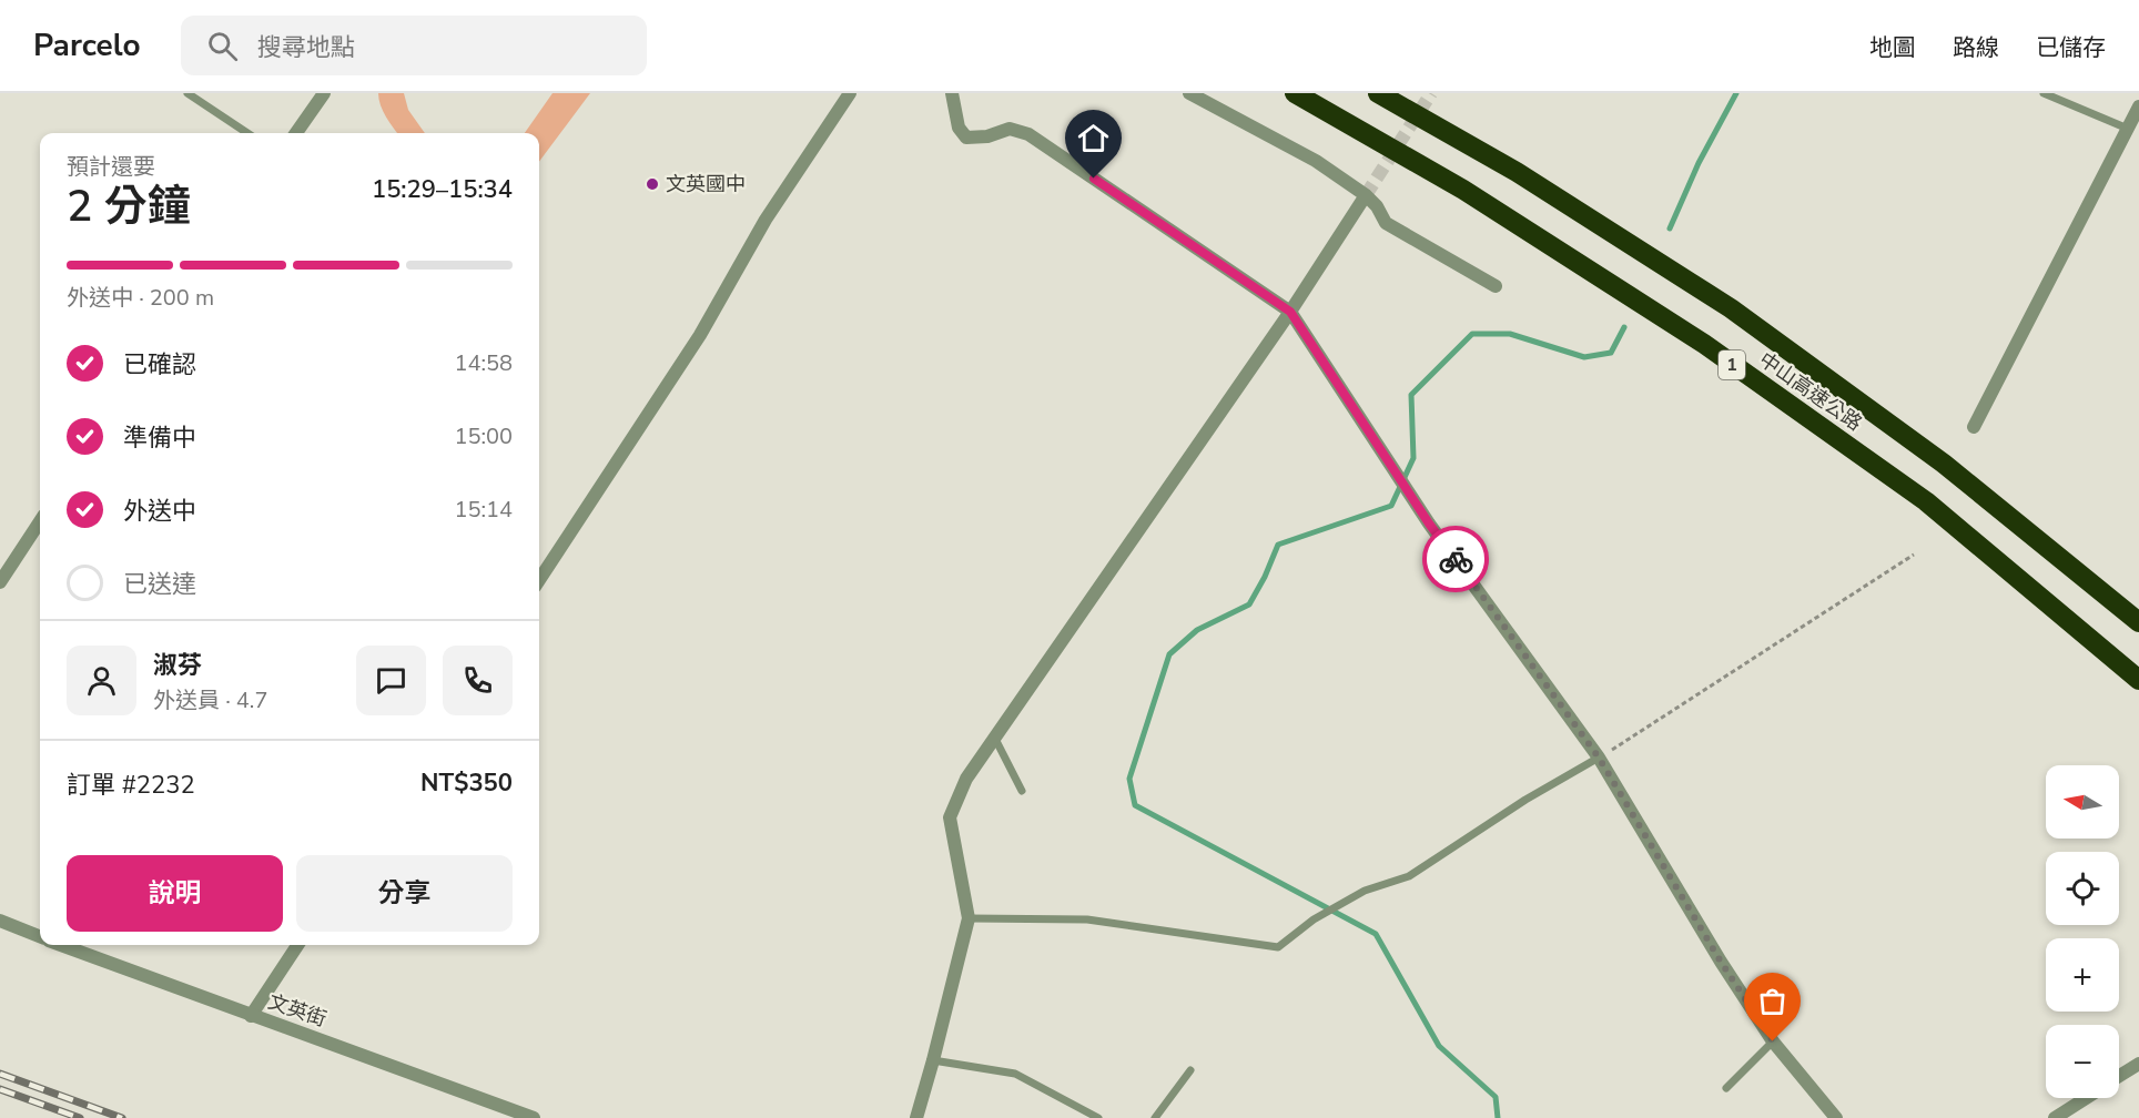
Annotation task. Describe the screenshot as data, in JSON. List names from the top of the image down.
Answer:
{
  "streets": {
    "highway": ["1", "中山高速公路"],
    "street": ["文英街"]
  },
  "places": ["文英國中"],
  "north": "left",
  "page": {
    "header": "Parcelo",
    "search": "搜尋地點",
    "nav": ["地圖", "路線", "已儲存"],
    "heading": ["2 分鐘", "預計還要", "15:29–15:34"],
    "panel": [
      "淑芬",
      "外送員 · 4.7",
      "訂單 #2232",
      "NT$350"
    ],
    "bar": "外送中 · 200 m",
    "list": [
      ["已確認", "14:58"],
      ["準備中", "15:00"],
      ["外送中", "15:14"],
      "已送達"
    ],
    "map_buttons": ["+", "−"],
    "buttons": ["說明", "分享"]
  }
}
